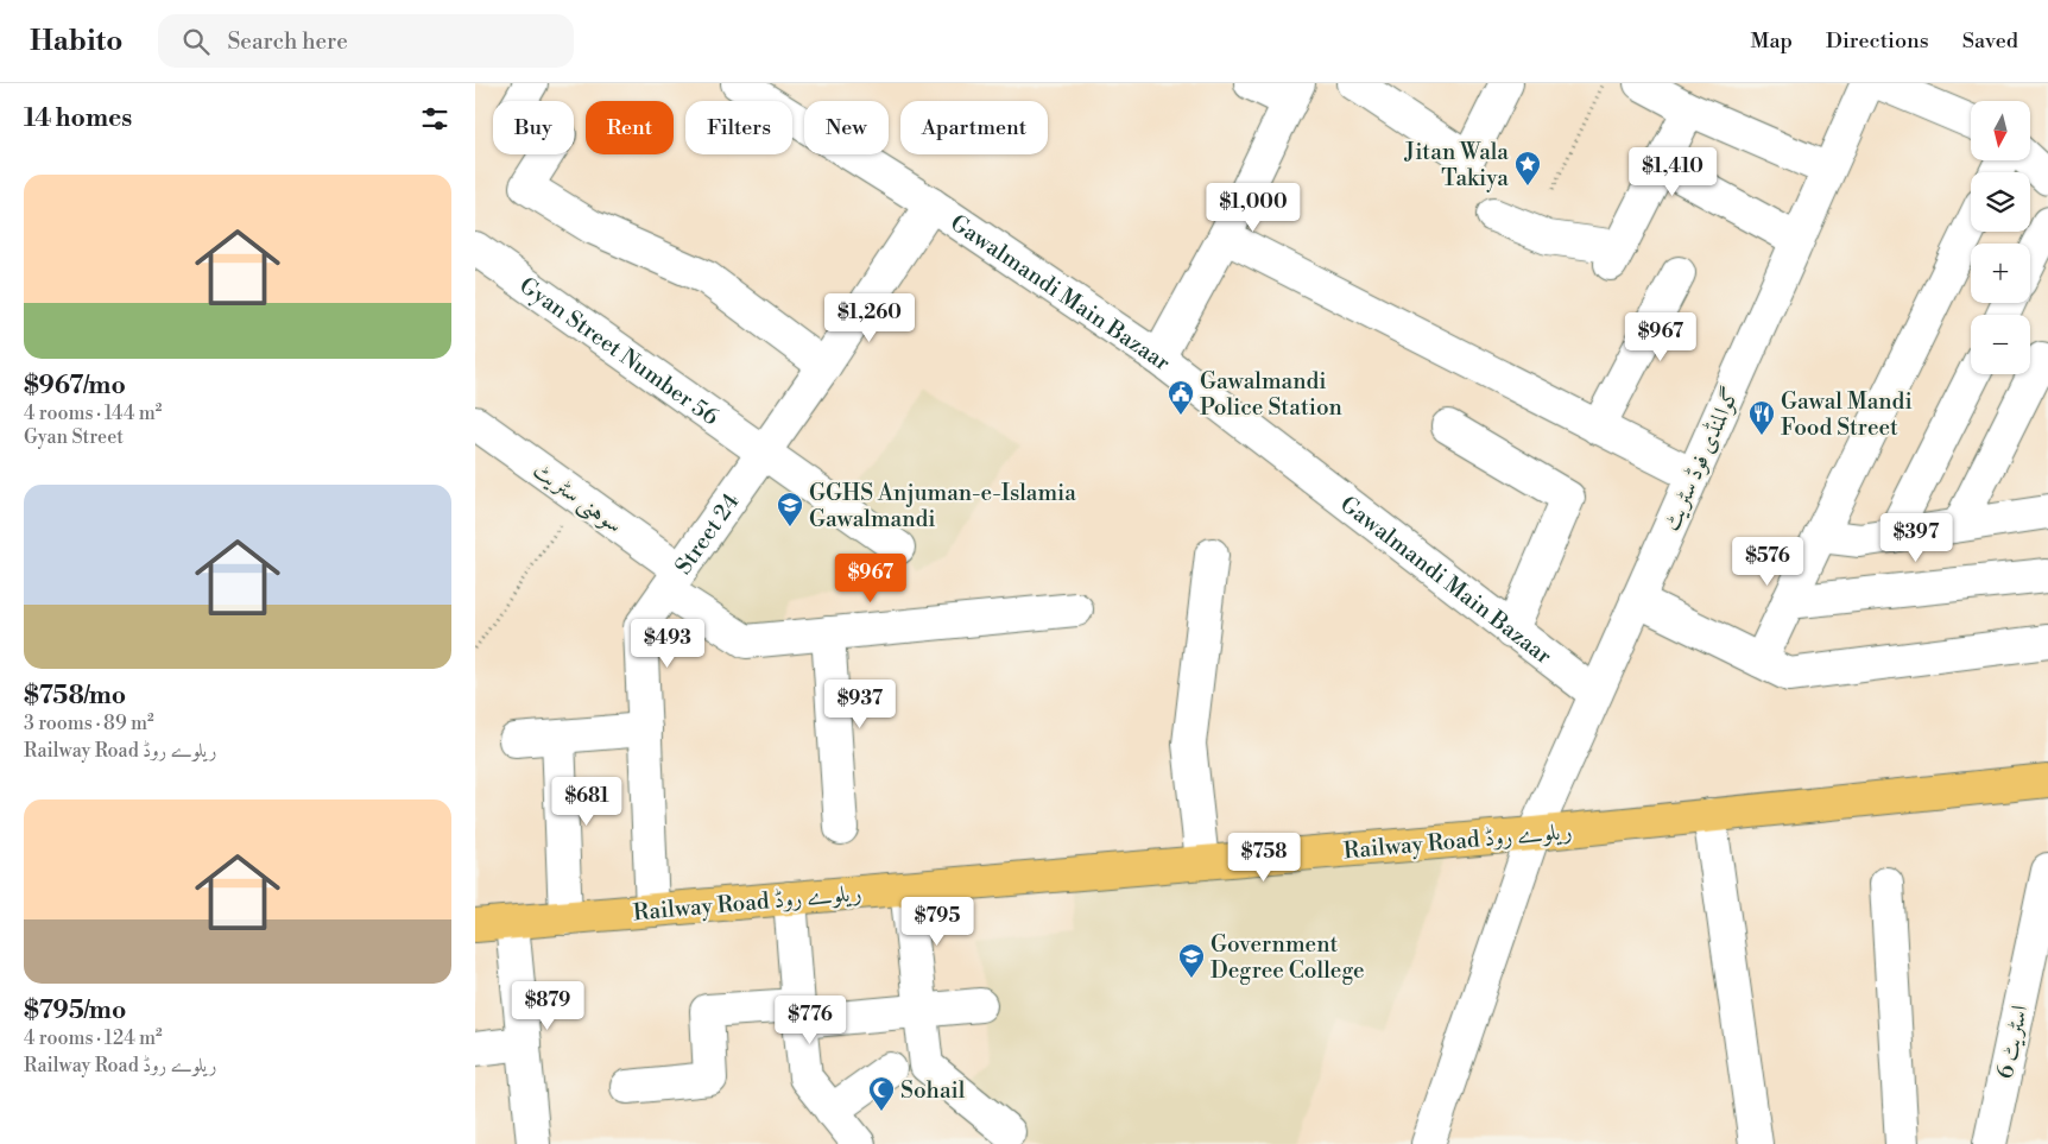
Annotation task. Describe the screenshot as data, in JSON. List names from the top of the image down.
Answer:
{
  "streets": {
    "main road": ["Railway Road ریلوے روڈ"],
    "street": [
      "Gawalmandi Main Bazaar",
      "Gyan Street Number 56",
      "گوالمنڈی فوڈ سٹریٹ",
      "سوہنی سٹریٹ",
      "Street 24",
      "اسٹریٹ 6"
    ]
  },
  "crossings": [
    ["Gawalmandi Main Bazaar", "گوالمنڈی فوڈ سٹریٹ"],
    ["Gawalmandi Main Bazaar", "Street 24"],
    ["Gyan Street Number 56", "Street 24"],
    ["گوالمنڈی فوڈ سٹریٹ", "Railway Road ریلوے روڈ"],
    ["سوہنی سٹریٹ", "Street 24"],
    ["Street 24", "Railway Road ریلوے روڈ"]
  ],
  "places": {
    "place": ["Jitan Wala Takiya"],
    "public building": ["Gawalmandi Police Station"],
    "restaurant": ["Gawal Mandi Food Street"],
    "school or university": ["GGHS Anjuman-e-Islamia Gawalmandi", "Government Degree College"],
    "mosque": ["Sohail"]
  },
  "north": "bottom",
  "page": {
    "header": "Habito",
    "search": "Search here",
    "nav": ["Map", "Directions", "Saved"],
    "heading": "14 homes",
    "map_buttons": ["+", "−"],
    "chip": [
      "Buy",
      "Rent",
      "Filters",
      "New",
      "Apartment"
    ],
    "price": [
      "$1,410",
      "$1,000",
      "$1,260",
      "$967",
      "$397",
      "$576",
      "$967",
      "$493",
      "$937",
      "$681",
      "$758",
      "$795",
      "$879",
      "$776"
    ],
    "list": [
      {
        "name": "$967/mo",
        "note": "4 rooms · 144 m² · Gyan Street"
      },
      {
        "name": "$758/mo",
        "note": "3 rooms · 89 m² · Railway Road ریلوے روڈ"
      },
      {
        "name": "$795/mo",
        "note": "4 rooms · 124 m² · Railway Road ریلوے روڈ"
      }
    ]
  }
}
